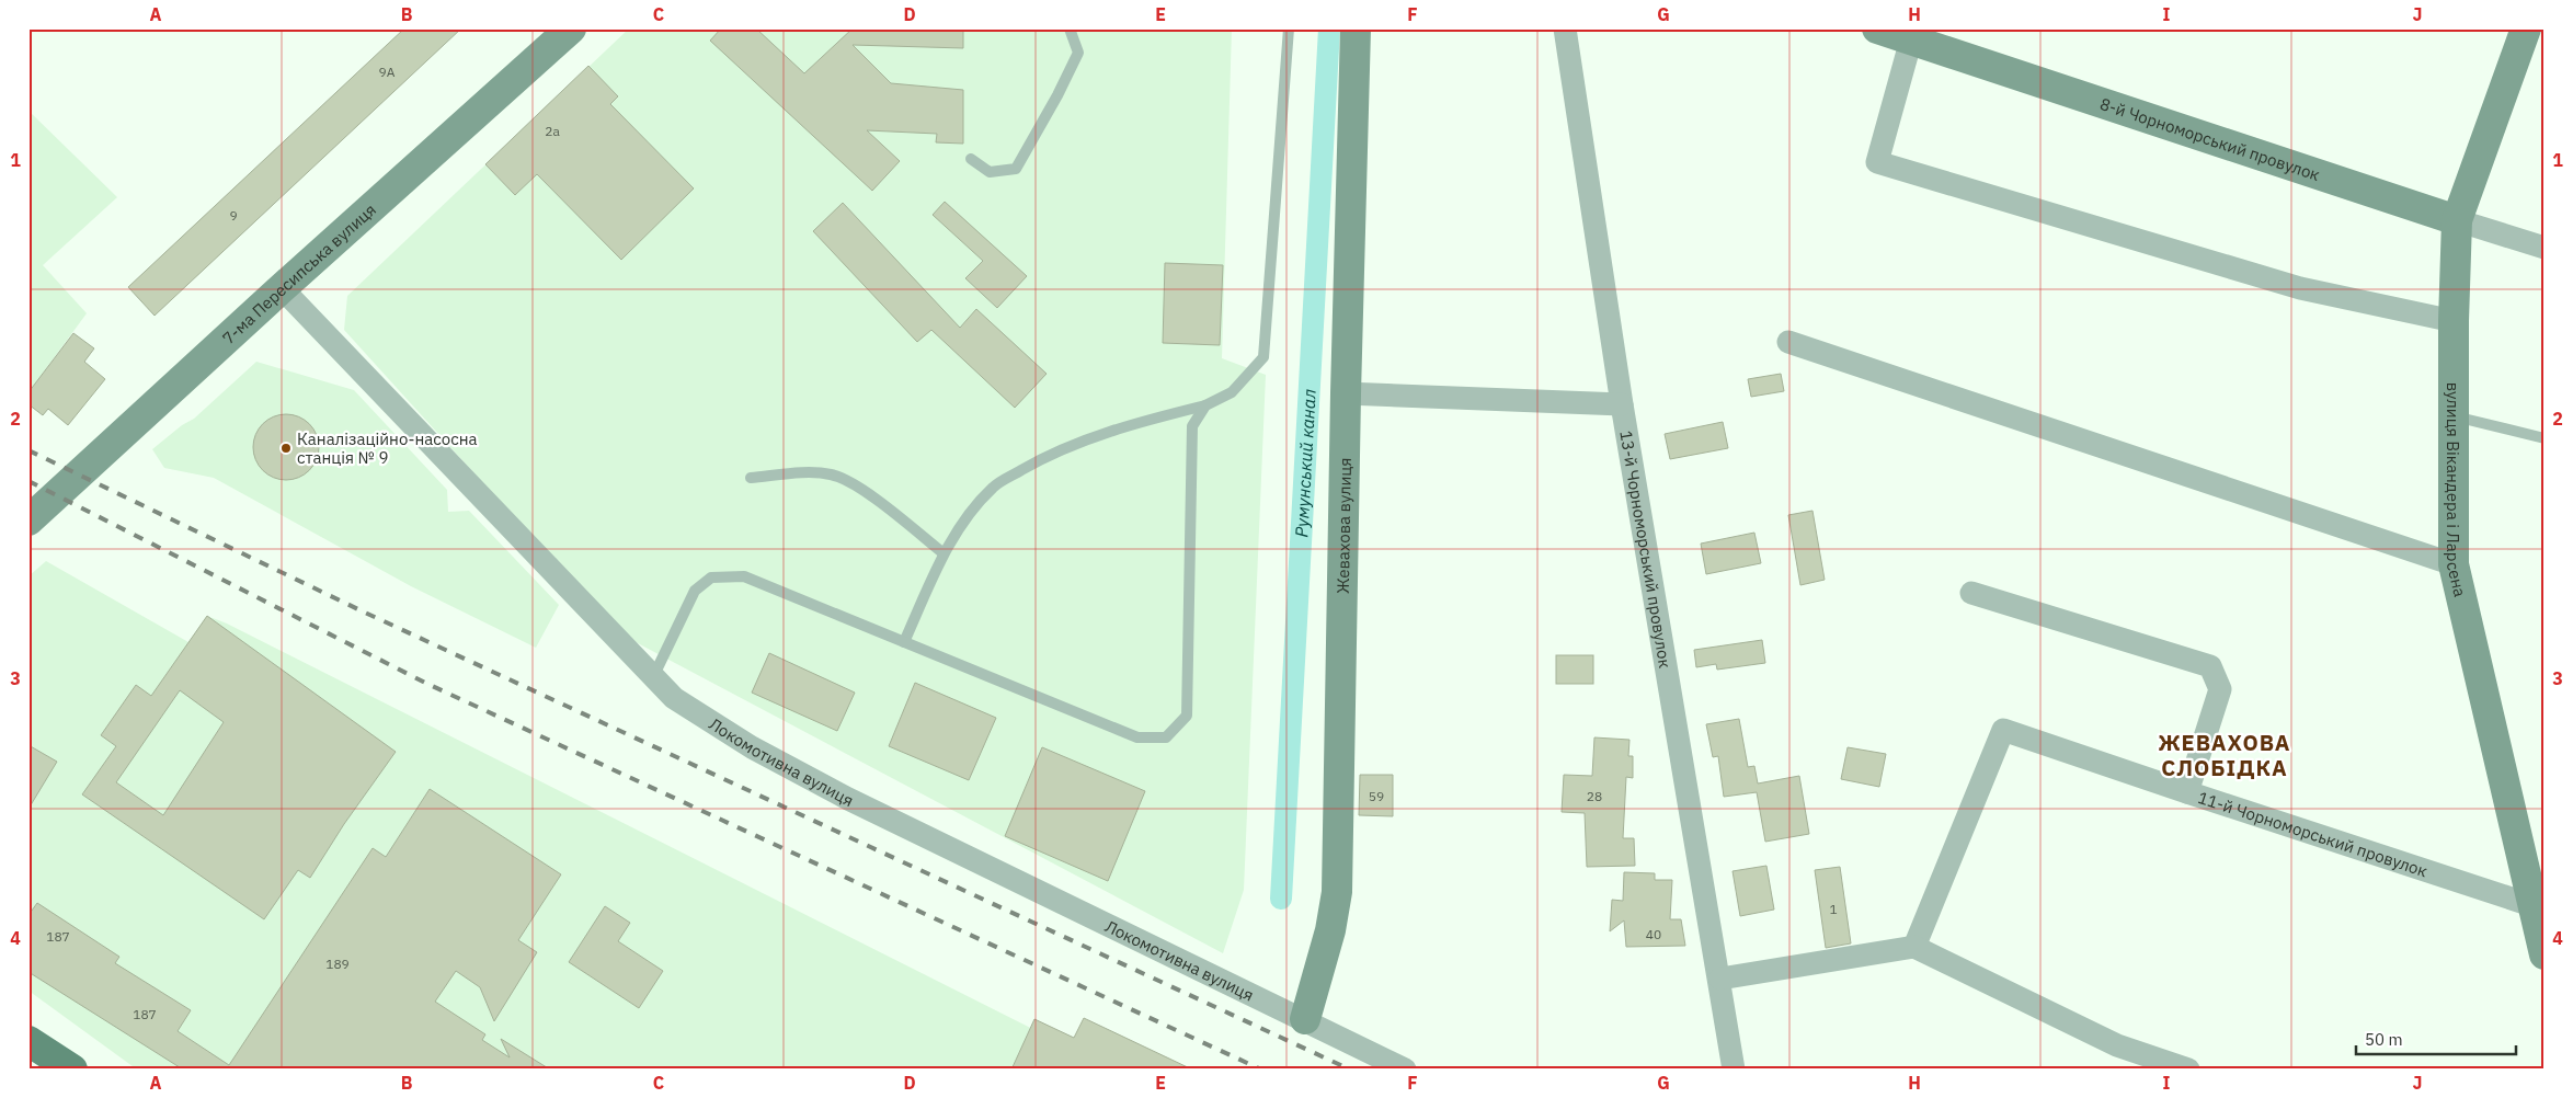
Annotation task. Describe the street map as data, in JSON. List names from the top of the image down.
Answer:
{
  "streets": {
    "street": [
      "8-й Чорноморський провулок",
      "7-ма Пересипська вулиця",
      "вулиця Вікандера і Ларсена",
      "Жевахова вулиця",
      "13-й Чорноморський провулок",
      "Локомотивна вулиця",
      "11-й Чорноморський провулок"
    ]
  },
  "crossings": [
    ["8-й Чорноморський провулок", "вулиця Вікандера і Ларсена"],
    ["7-ма Пересипська вулиця", "Локомотивна вулиця"],
    ["вулиця Вікандера і Ларсена", "11-й Чорноморський провулок"],
    ["Жевахова вулиця", "Локомотивна вулиця"]
  ],
  "districts": ["ЖЕВАХОВА СЛОБІДКА"],
  "water": ["Румунський канал"],
  "places": ["Каналізаційно-насосна станція № 9"],
  "house_numbers": [
    "9А",
    "2а",
    "9",
    "59",
    "28",
    "1",
    "40",
    "187",
    "189",
    "187"
  ],
  "scale_bar": "50 m",
  "grid": {
    "columns": [
      "A",
      "B",
      "C",
      "D",
      "E",
      "F",
      "G",
      "H",
      "I",
      "J"
    ],
    "rows": [
      "1",
      "2",
      "3",
      "4"
    ]
  }
}
